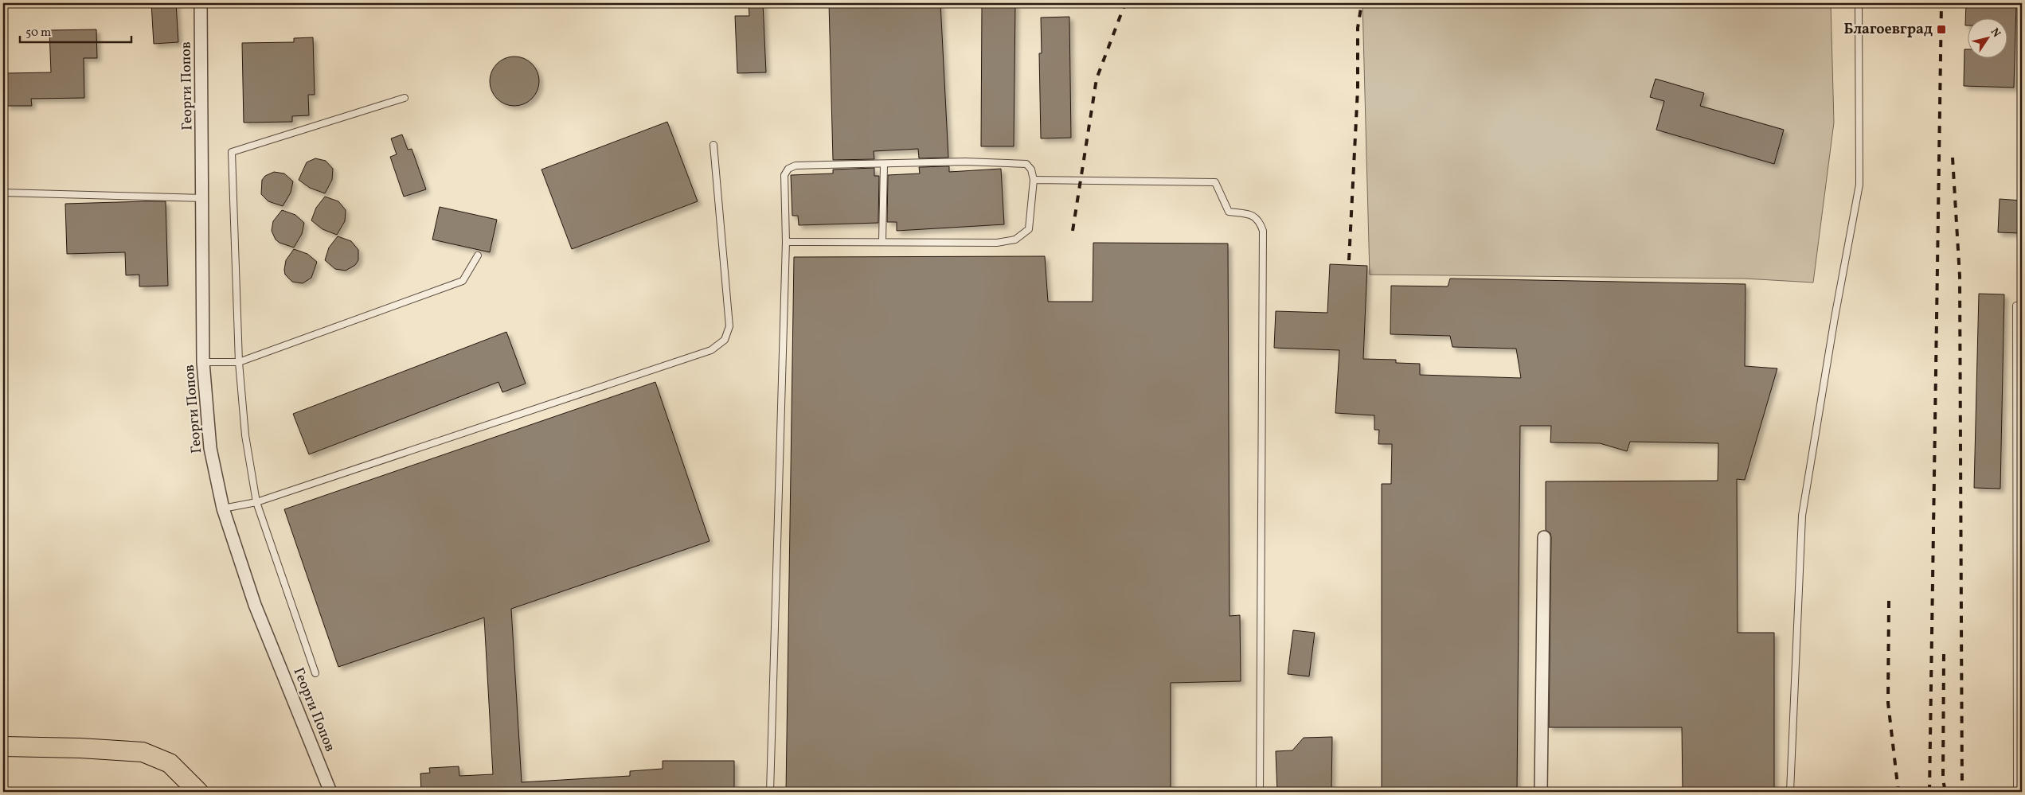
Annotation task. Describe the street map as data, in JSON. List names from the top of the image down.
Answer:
{
  "streets": {
    "street": ["Георги Попов"]
  },
  "places": {
    "transit": ["Благоевград"]
  },
  "scale_bar": "50 m",
  "north": "top right"
}
